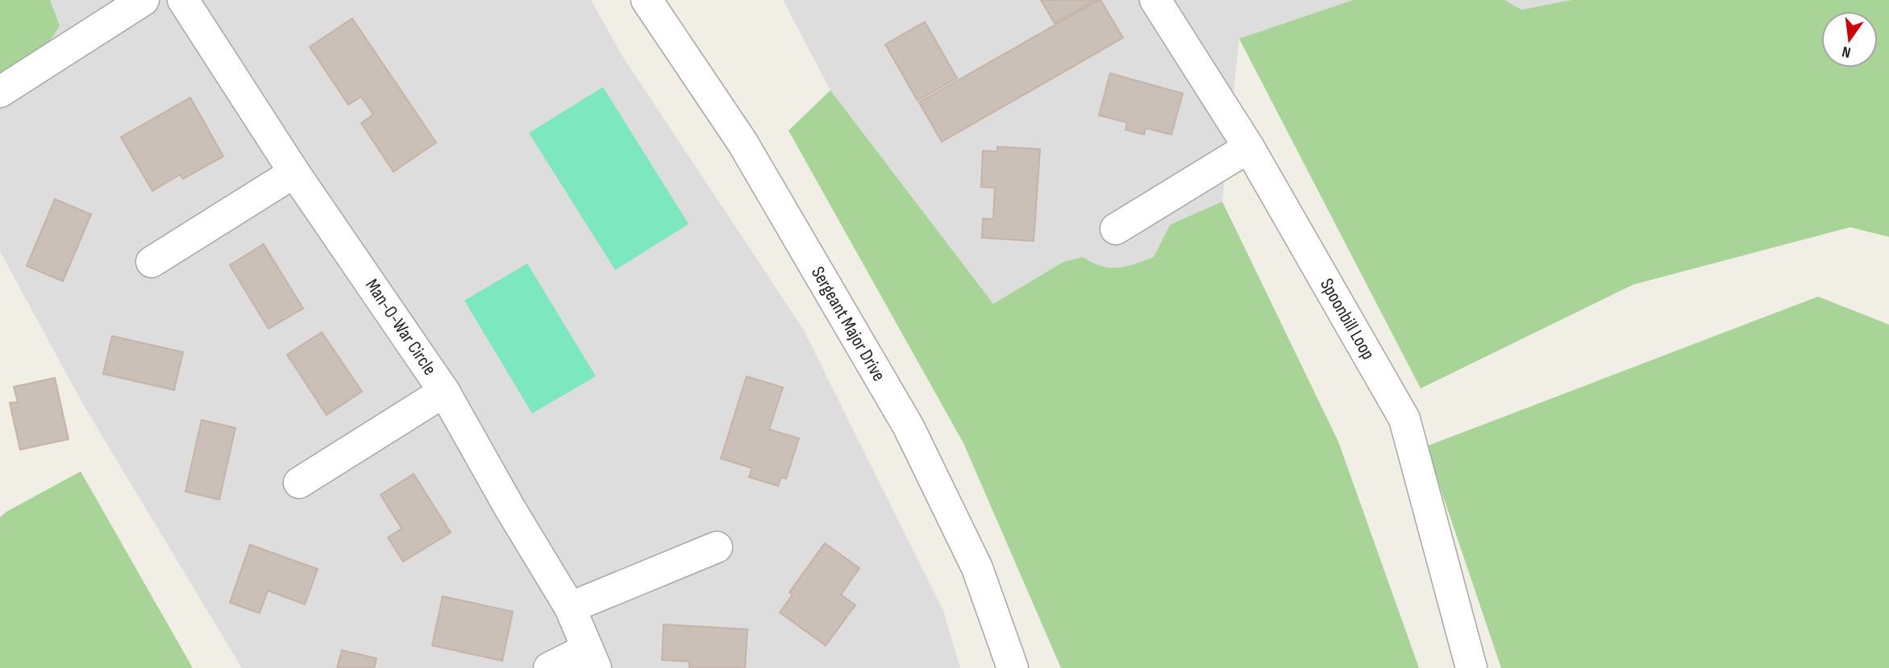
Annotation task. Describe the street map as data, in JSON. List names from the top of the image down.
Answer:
{
  "streets": {
    "street": ["Spoonbill Loop", "Sergeant Major Drive", "Man-O-War Circle"]
  },
  "north": "bottom"
}
